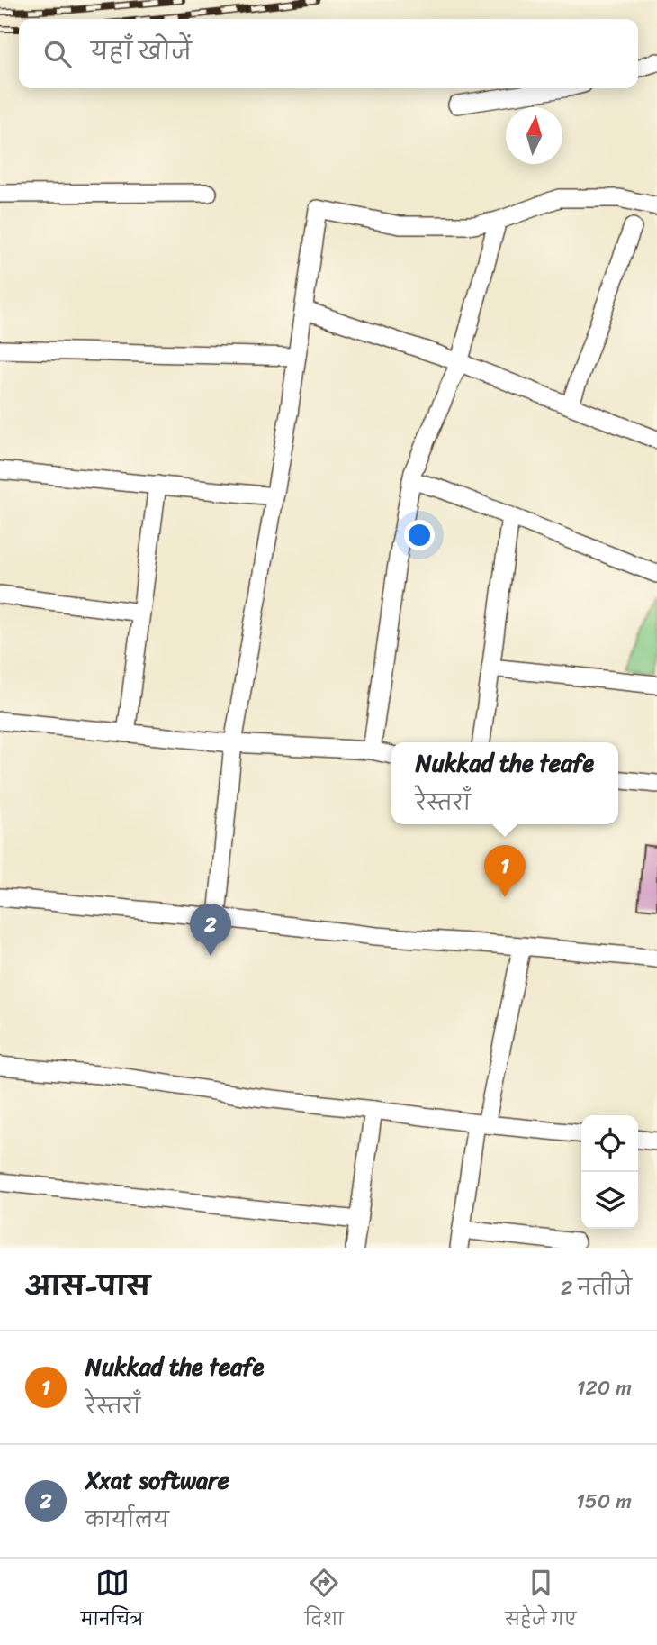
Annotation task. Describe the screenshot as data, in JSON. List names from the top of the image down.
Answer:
{
  "north": "top",
  "page": {
    "search": "यहाँ खोजें",
    "popup": ["Nukkad the teafe", "रेस्तराँ"],
    "pins": ["1", "2"],
    "heading": ["आस-पास", "2 नतीजे"],
    "list": [
      {
        "mark": "1",
        "name": "Nukkad the teafe",
        "note": "रेस्तराँ",
        "value": "120 m"
      },
      {
        "mark": "2",
        "name": "Xxat software",
        "note": "कार्यालय",
        "value": "150 m"
      }
    ],
    "nav": ["मानचित्र", "दिशा", "सहेजे गए"]
  }
}
